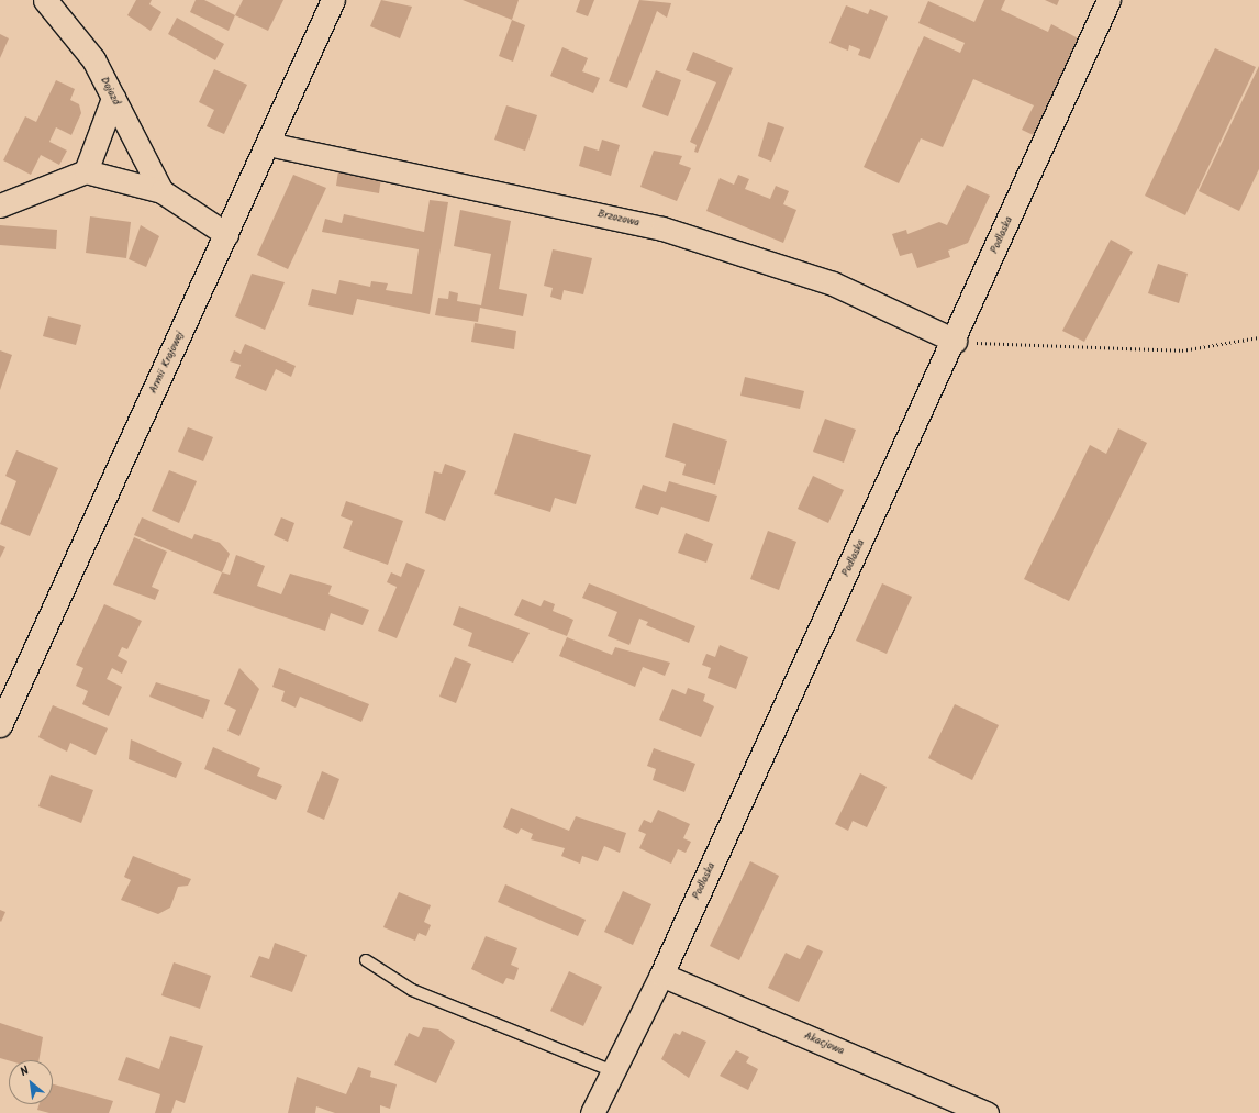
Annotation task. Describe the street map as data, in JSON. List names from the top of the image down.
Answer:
{
  "streets": {
    "street": [
      "Dojazd",
      "Brzozowa",
      "Podlaska",
      "Armii Krajowej",
      "Akacjowa"
    ]
  },
  "crossings": [
    ["Dojazd", "Armii Krajowej"],
    ["Brzozowa", "Podlaska"],
    ["Brzozowa", "Armii Krajowej"],
    ["Podlaska", "Akacjowa"]
  ],
  "north": "top left"
}
